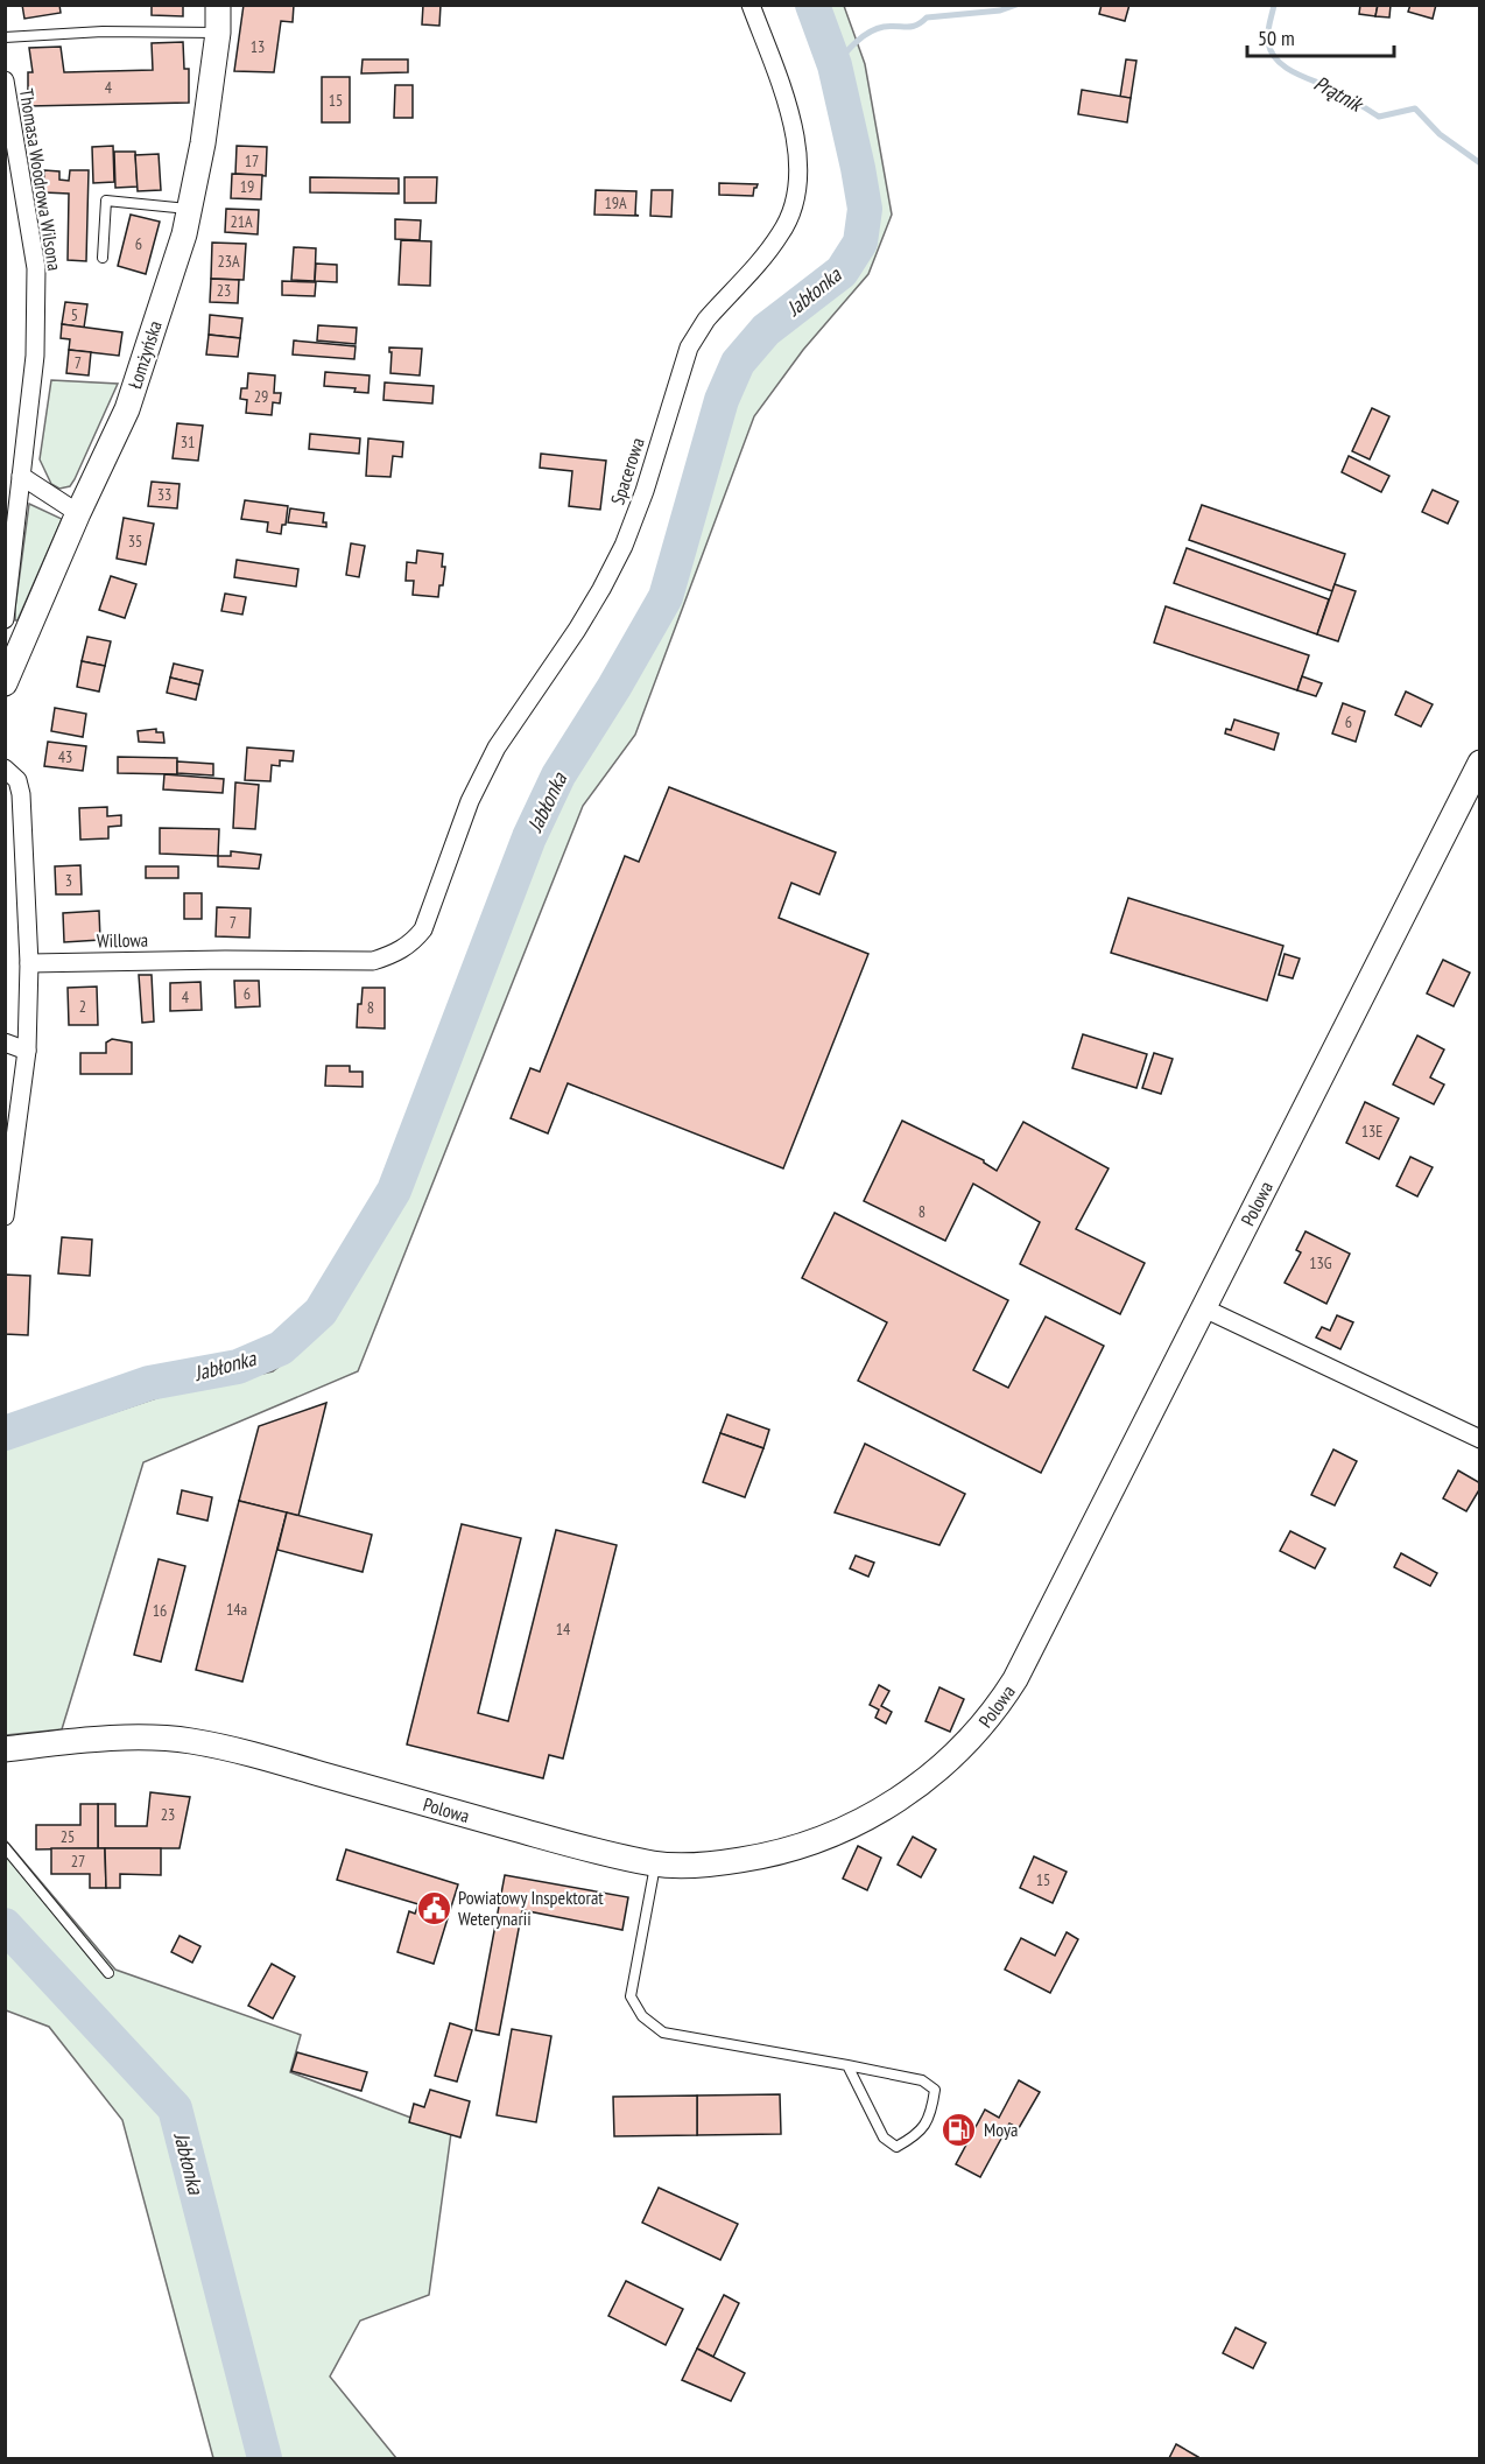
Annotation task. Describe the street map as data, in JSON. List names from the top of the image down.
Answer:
{
  "streets": {
    "street": [
      "Thomasa Woodrowa Wilsona",
      "Łomżyńska",
      "Spacerowa",
      "Willowa",
      "Polowa"
    ]
  },
  "crossings": [
    ["Spacerowa", "Willowa"]
  ],
  "water": ["Prątnik", "Jabłonka"],
  "places": {
    "public building": ["Powiatowy Inspektorat Weterynarii"],
    "fuel station": ["Moya"]
  },
  "house_numbers": [
    "13",
    "4",
    "15",
    "17",
    "19",
    "19A",
    "21A",
    "6",
    "23A",
    "23",
    "5",
    "7",
    "29",
    "31",
    "33",
    "35",
    "6",
    "43",
    "3",
    "7",
    "6",
    "4",
    "2",
    "8",
    "13E",
    "8",
    "13G",
    "14a",
    "16",
    "14",
    "23",
    "25",
    "27",
    "15"
  ],
  "scale_bar": "50 m"
}
